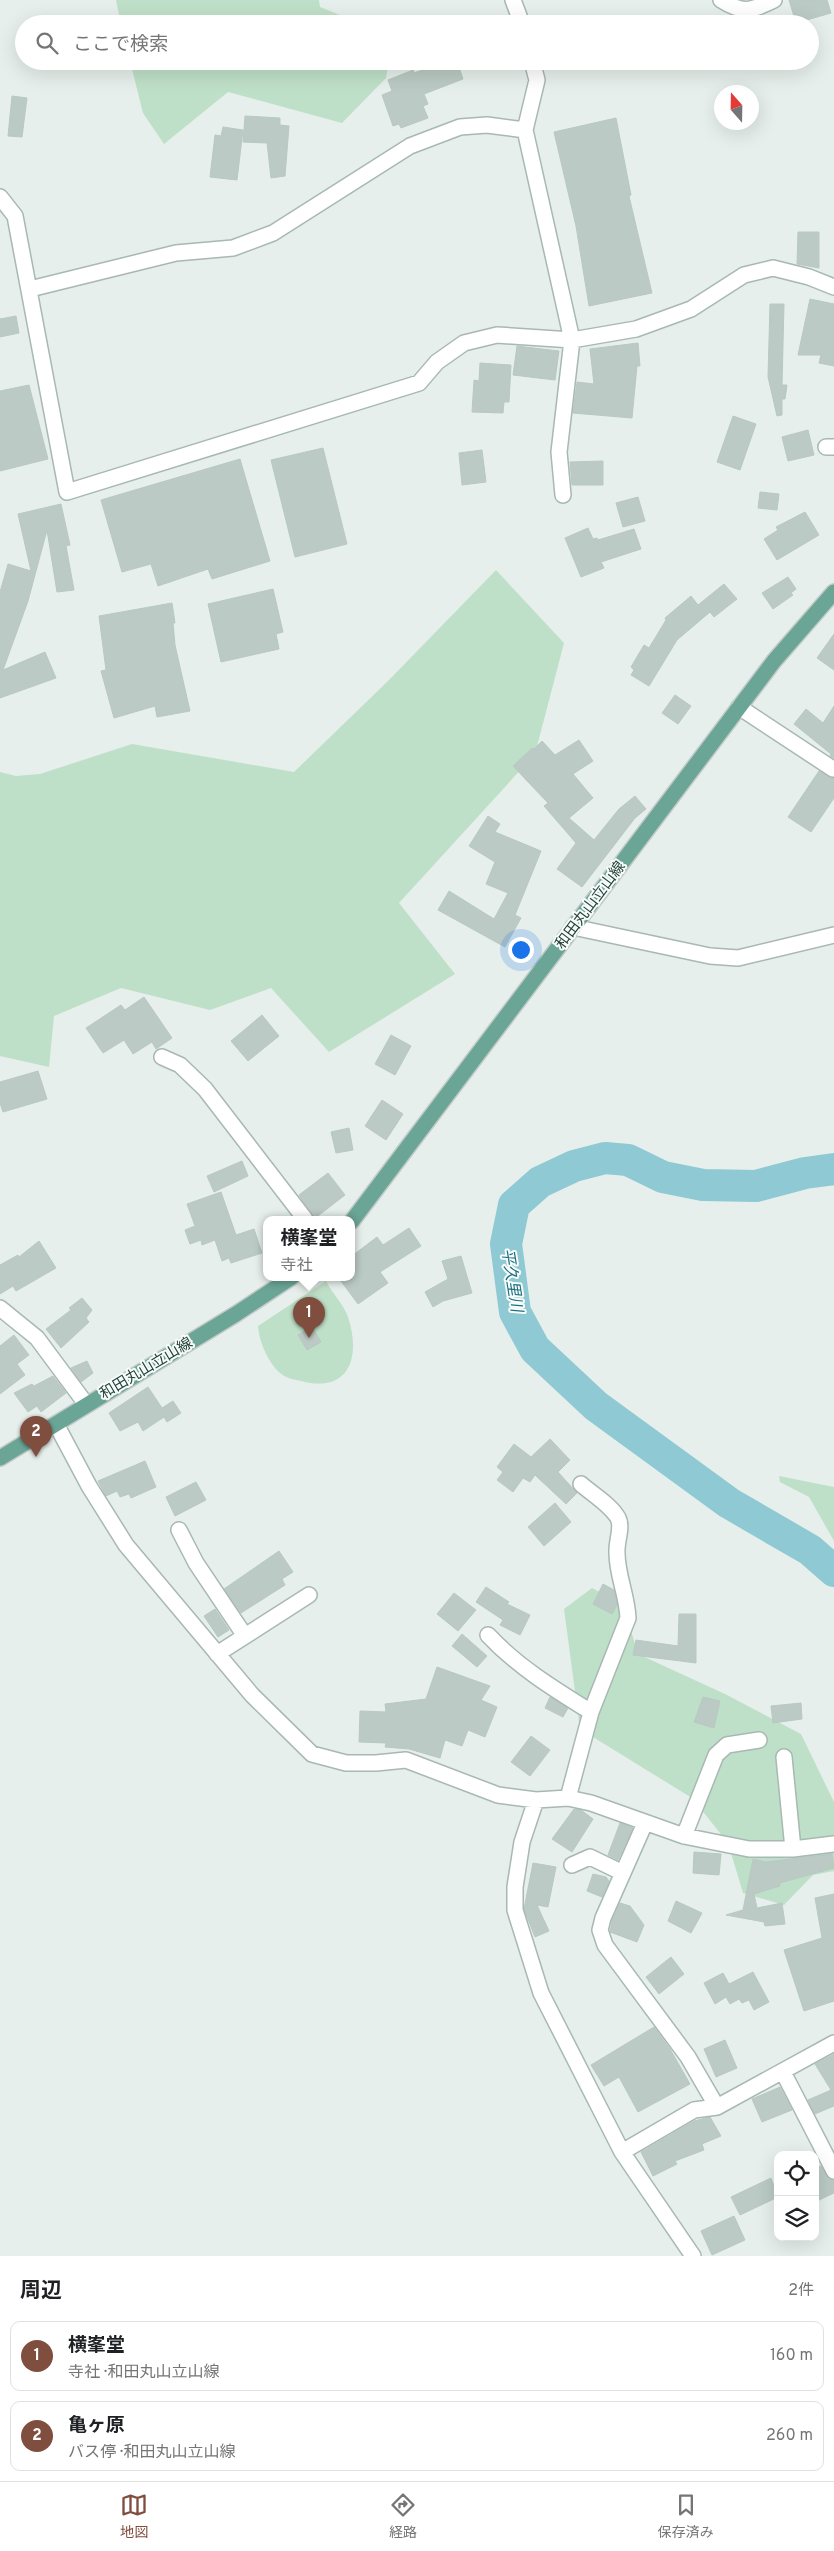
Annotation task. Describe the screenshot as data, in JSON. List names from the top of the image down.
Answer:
{
  "streets": {
    "main road": ["和田丸山立山線"]
  },
  "water": ["平久里川"],
  "north": "top",
  "page": {
    "search": "ここで検索",
    "popup": ["横峯堂", "寺社"],
    "pins": ["1", "2"],
    "heading": ["周辺", "2件"],
    "list": [
      {
        "mark": "1",
        "name": "横峯堂",
        "note": "寺社 · 和田丸山立山線",
        "value": "160 m"
      },
      {
        "mark": "2",
        "name": "亀ヶ原",
        "note": "バス停 · 和田丸山立山線",
        "value": "260 m"
      }
    ],
    "nav": ["地図", "経路", "保存済み"]
  }
}
